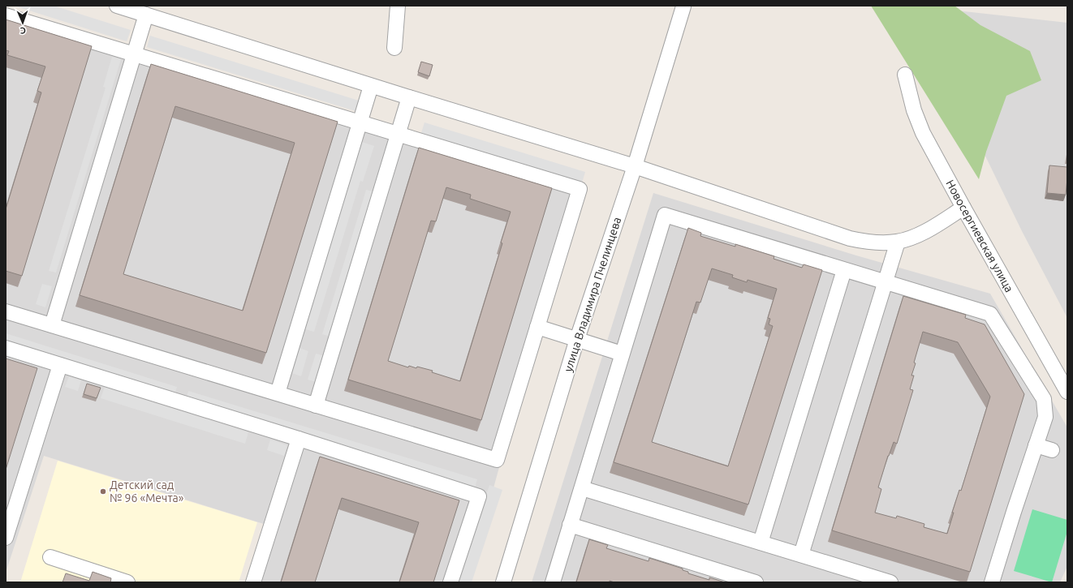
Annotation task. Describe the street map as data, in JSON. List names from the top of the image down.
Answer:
{
  "streets": {
    "street": ["Новосергиевская улица", "улица Владимира Пчелинцева"]
  },
  "places": ["Детский сад № 96 «Мечта»"],
  "north": "bottom"
}
